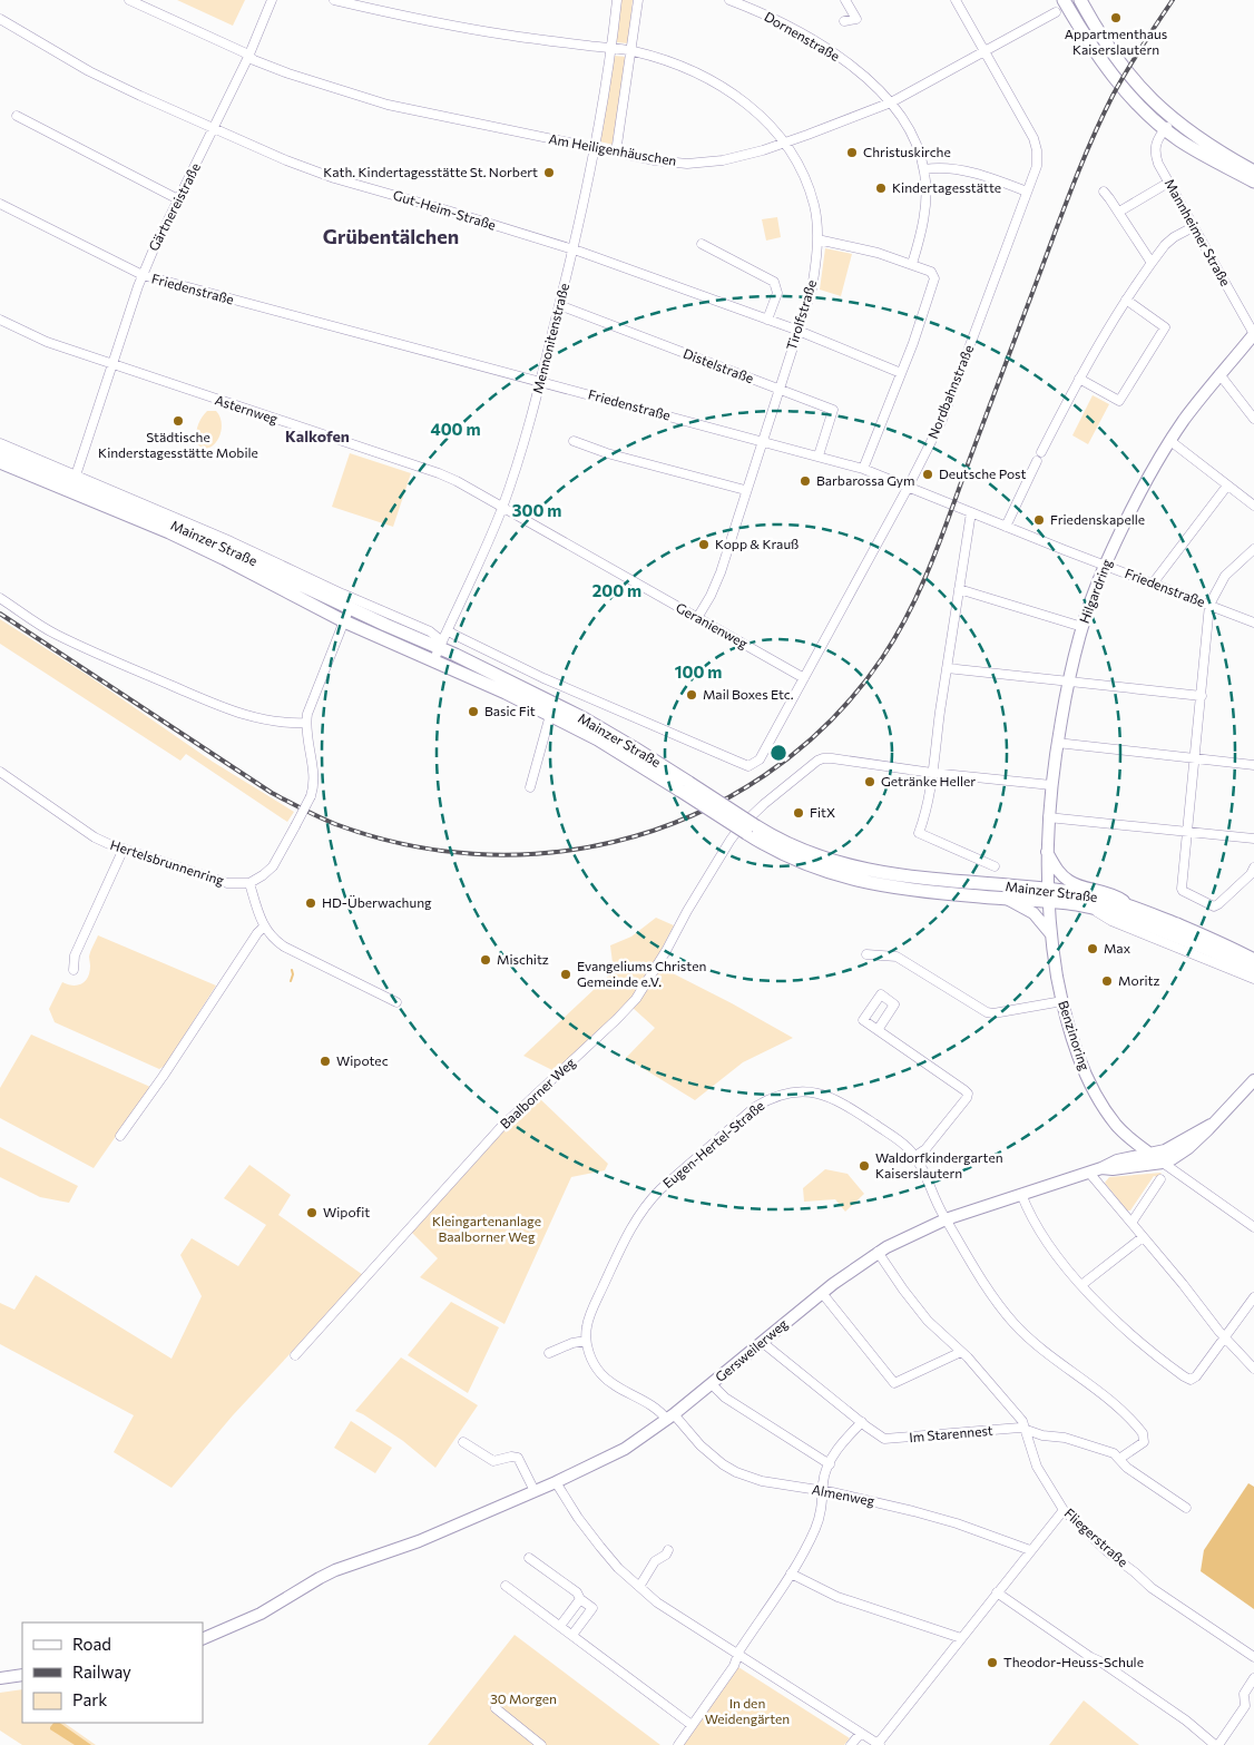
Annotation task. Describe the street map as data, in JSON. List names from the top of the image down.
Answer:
{
  "streets": {
    "main road": ["Mainzer Straße"],
    "street": [
      "Dornenstraße",
      "Am Heiligenhäuschen",
      "Gärtnereistraße",
      "Gut-Heim-Straße",
      "Mannheimer Straße",
      "Friedenstraße",
      "Tirolfstraße",
      "Mennonitenstraße",
      "Distelstraße",
      "Nordbahnstraße",
      "Asternweg",
      "Hilgardring",
      "Geranienweg",
      "Hertelsbrunnenring",
      "Benzinoring",
      "Baalborner Weg",
      "Eugen-Hertel-Straße",
      "Gersweilerweg",
      "Im Starennest",
      "Almenweg",
      "Fliegerstraße"
    ]
  },
  "crossings": [
    ["Dornenstraße", "Am Heiligenhäuschen"],
    ["Am Heiligenhäuschen", "Gärtnereistraße"],
    ["Am Heiligenhäuschen", "Tirolfstraße"],
    ["Am Heiligenhäuschen", "Mennonitenstraße"],
    ["Am Heiligenhäuschen", "Nordbahnstraße"],
    ["Gärtnereistraße", "Gut-Heim-Straße"],
    ["Gärtnereistraße", "Friedenstraße"],
    ["Gärtnereistraße", "Asternweg"],
    ["Gärtnereistraße", "Mainzer Straße"],
    ["Gut-Heim-Straße", "Tirolfstraße"],
    ["Gut-Heim-Straße", "Mennonitenstraße"],
    ["Mannheimer Straße", "Hilgardring"],
    ["Friedenstraße", "Tirolfstraße"],
    ["Friedenstraße", "Mennonitenstraße"],
    ["Friedenstraße", "Distelstraße"],
    ["Friedenstraße", "Nordbahnstraße"],
    ["Friedenstraße", "Hilgardring"],
    ["Tirolfstraße", "Mennonitenstraße"],
    ["Tirolfstraße", "Distelstraße"],
    ["Tirolfstraße", "Geranienweg"],
    ["Mennonitenstraße", "Distelstraße"],
    ["Mennonitenstraße", "Asternweg"],
    ["Mennonitenstraße", "Mainzer Straße"],
    ["Mennonitenstraße", "Geranienweg"],
    ["Nordbahnstraße", "Mainzer Straße"],
    ["Nordbahnstraße", "Geranienweg"],
    ["Asternweg", "Geranienweg"],
    ["Mainzer Straße", "Hilgardring"],
    ["Mainzer Straße", "Benzinoring"],
    ["Mainzer Straße", "Baalborner Weg"],
    ["Hilgardring", "Benzinoring"],
    ["Hilgardring", "Baalborner Weg"],
    ["Benzinoring", "Gersweilerweg"],
    ["Eugen-Hertel-Straße", "Gersweilerweg"],
    ["Eugen-Hertel-Straße", "Im Starennest"],
    ["Gersweilerweg", "Im Starennest"],
    ["Gersweilerweg", "Almenweg"],
    ["Gersweilerweg", "Fliegerstraße"],
    ["Im Starennest", "Fliegerstraße"]
  ],
  "districts": ["Grübentälchen", "Kalkofen"],
  "parks": ["Kleingartenanlage Baalborner Weg", "30 Morgen", "In den Weidengärten"],
  "places": [
    "Appartmenthaus Kaiserslautern",
    "Christuskirche",
    "Kath. Kindertagesstätte St. Norbert",
    "Kindertagesstätte",
    "Städtische Kinderstagesstätte Mobile",
    "Deutsche Post",
    "Barbarossa Gym",
    "Friedenskapelle",
    "Kopp & Krauß",
    "Mail Boxes Etc.",
    "Basic Fit",
    "Getränke Heller",
    "FitX",
    "HD-Überwachung",
    "Max",
    "Mischitz",
    "Evangeliums Christen Gemeinde e.V.",
    "Moritz",
    "Wipotec",
    "Waldorfkindergarten Kaiserslautern",
    "Wipofit",
    "Theodor-Heuss-Schule"
  ],
  "legend": ["Road", "Railway", "Park"],
  "rings": [
    "400 m",
    "300 m",
    "200 m",
    "100 m"
  ]
}
